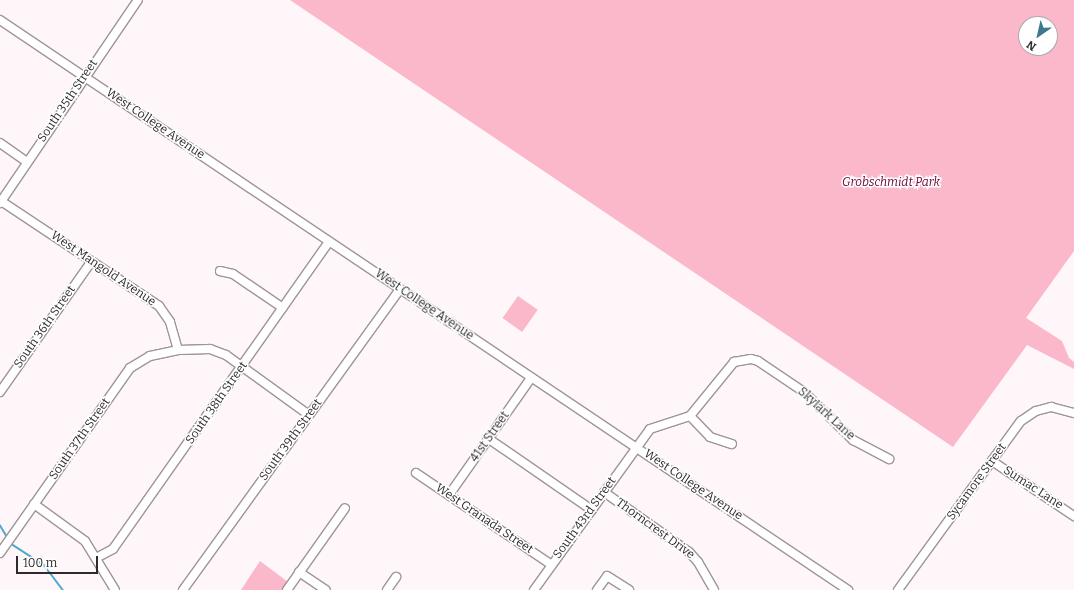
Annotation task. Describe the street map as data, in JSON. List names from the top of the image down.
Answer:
{
  "streets": {
    "street": [
      "South 35th Street",
      "West College Avenue",
      "West Mangold Avenue",
      "South 36th Street",
      "South 38th Street",
      "Skylark Lane",
      "41st Street",
      "South 37th Street",
      "South 39th Street",
      "Sycamore Street",
      "Sumac Lane",
      "South 43rd Street",
      "West Granada Street",
      "Thorncrest Drive"
    ]
  },
  "crossings": [
    ["South 35th Street", "West College Avenue"],
    ["South 35th Street", "West Mangold Avenue"],
    ["West College Avenue", "South 38th Street"],
    ["West College Avenue", "41st Street"],
    ["West College Avenue", "South 39th Street"],
    ["West College Avenue", "South 43rd Street"],
    ["West Mangold Avenue", "South 36th Street"],
    ["West Mangold Avenue", "South 37th Street"],
    ["41st Street", "West Granada Street"],
    ["Sycamore Street", "Sumac Lane"],
    ["South 43rd Street", "West Granada Street"],
    ["South 43rd Street", "Thorncrest Drive"]
  ],
  "parks": ["Grobschmidt Park"],
  "scale_bar": "100 m",
  "north": "bottom left"
}
